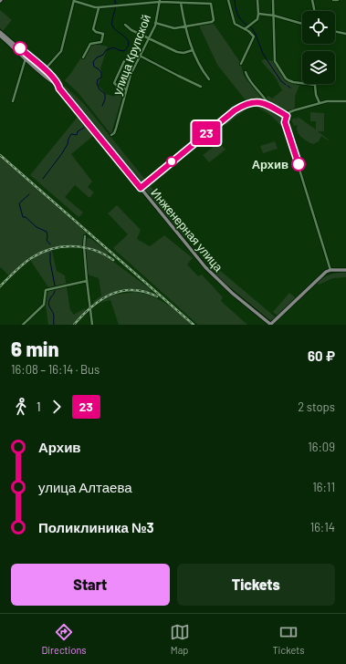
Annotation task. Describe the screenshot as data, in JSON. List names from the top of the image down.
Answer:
{
  "streets": {
    "main road": ["Инженерная улица"],
    "street": ["улица Крупской"]
  },
  "places": ["Архив"],
  "lines": ["bus line 23"],
  "page": {
    "on_map": "23",
    "heading": ["6 min", "16:08 – 16:14 · Bus", "60 ₽"],
    "legs": ["1", "23", "2 stops"],
    "list": [
      {
        "name": "Архив",
        "value": "16:09"
      },
      {
        "name": "улица Алтаева",
        "value": "16:11"
      },
      {
        "name": "Поликлиника №3",
        "value": "16:14"
      }
    ],
    "buttons": ["Start", "Tickets"],
    "tabs": ["Directions", "Map", "Tickets"]
  }
}
